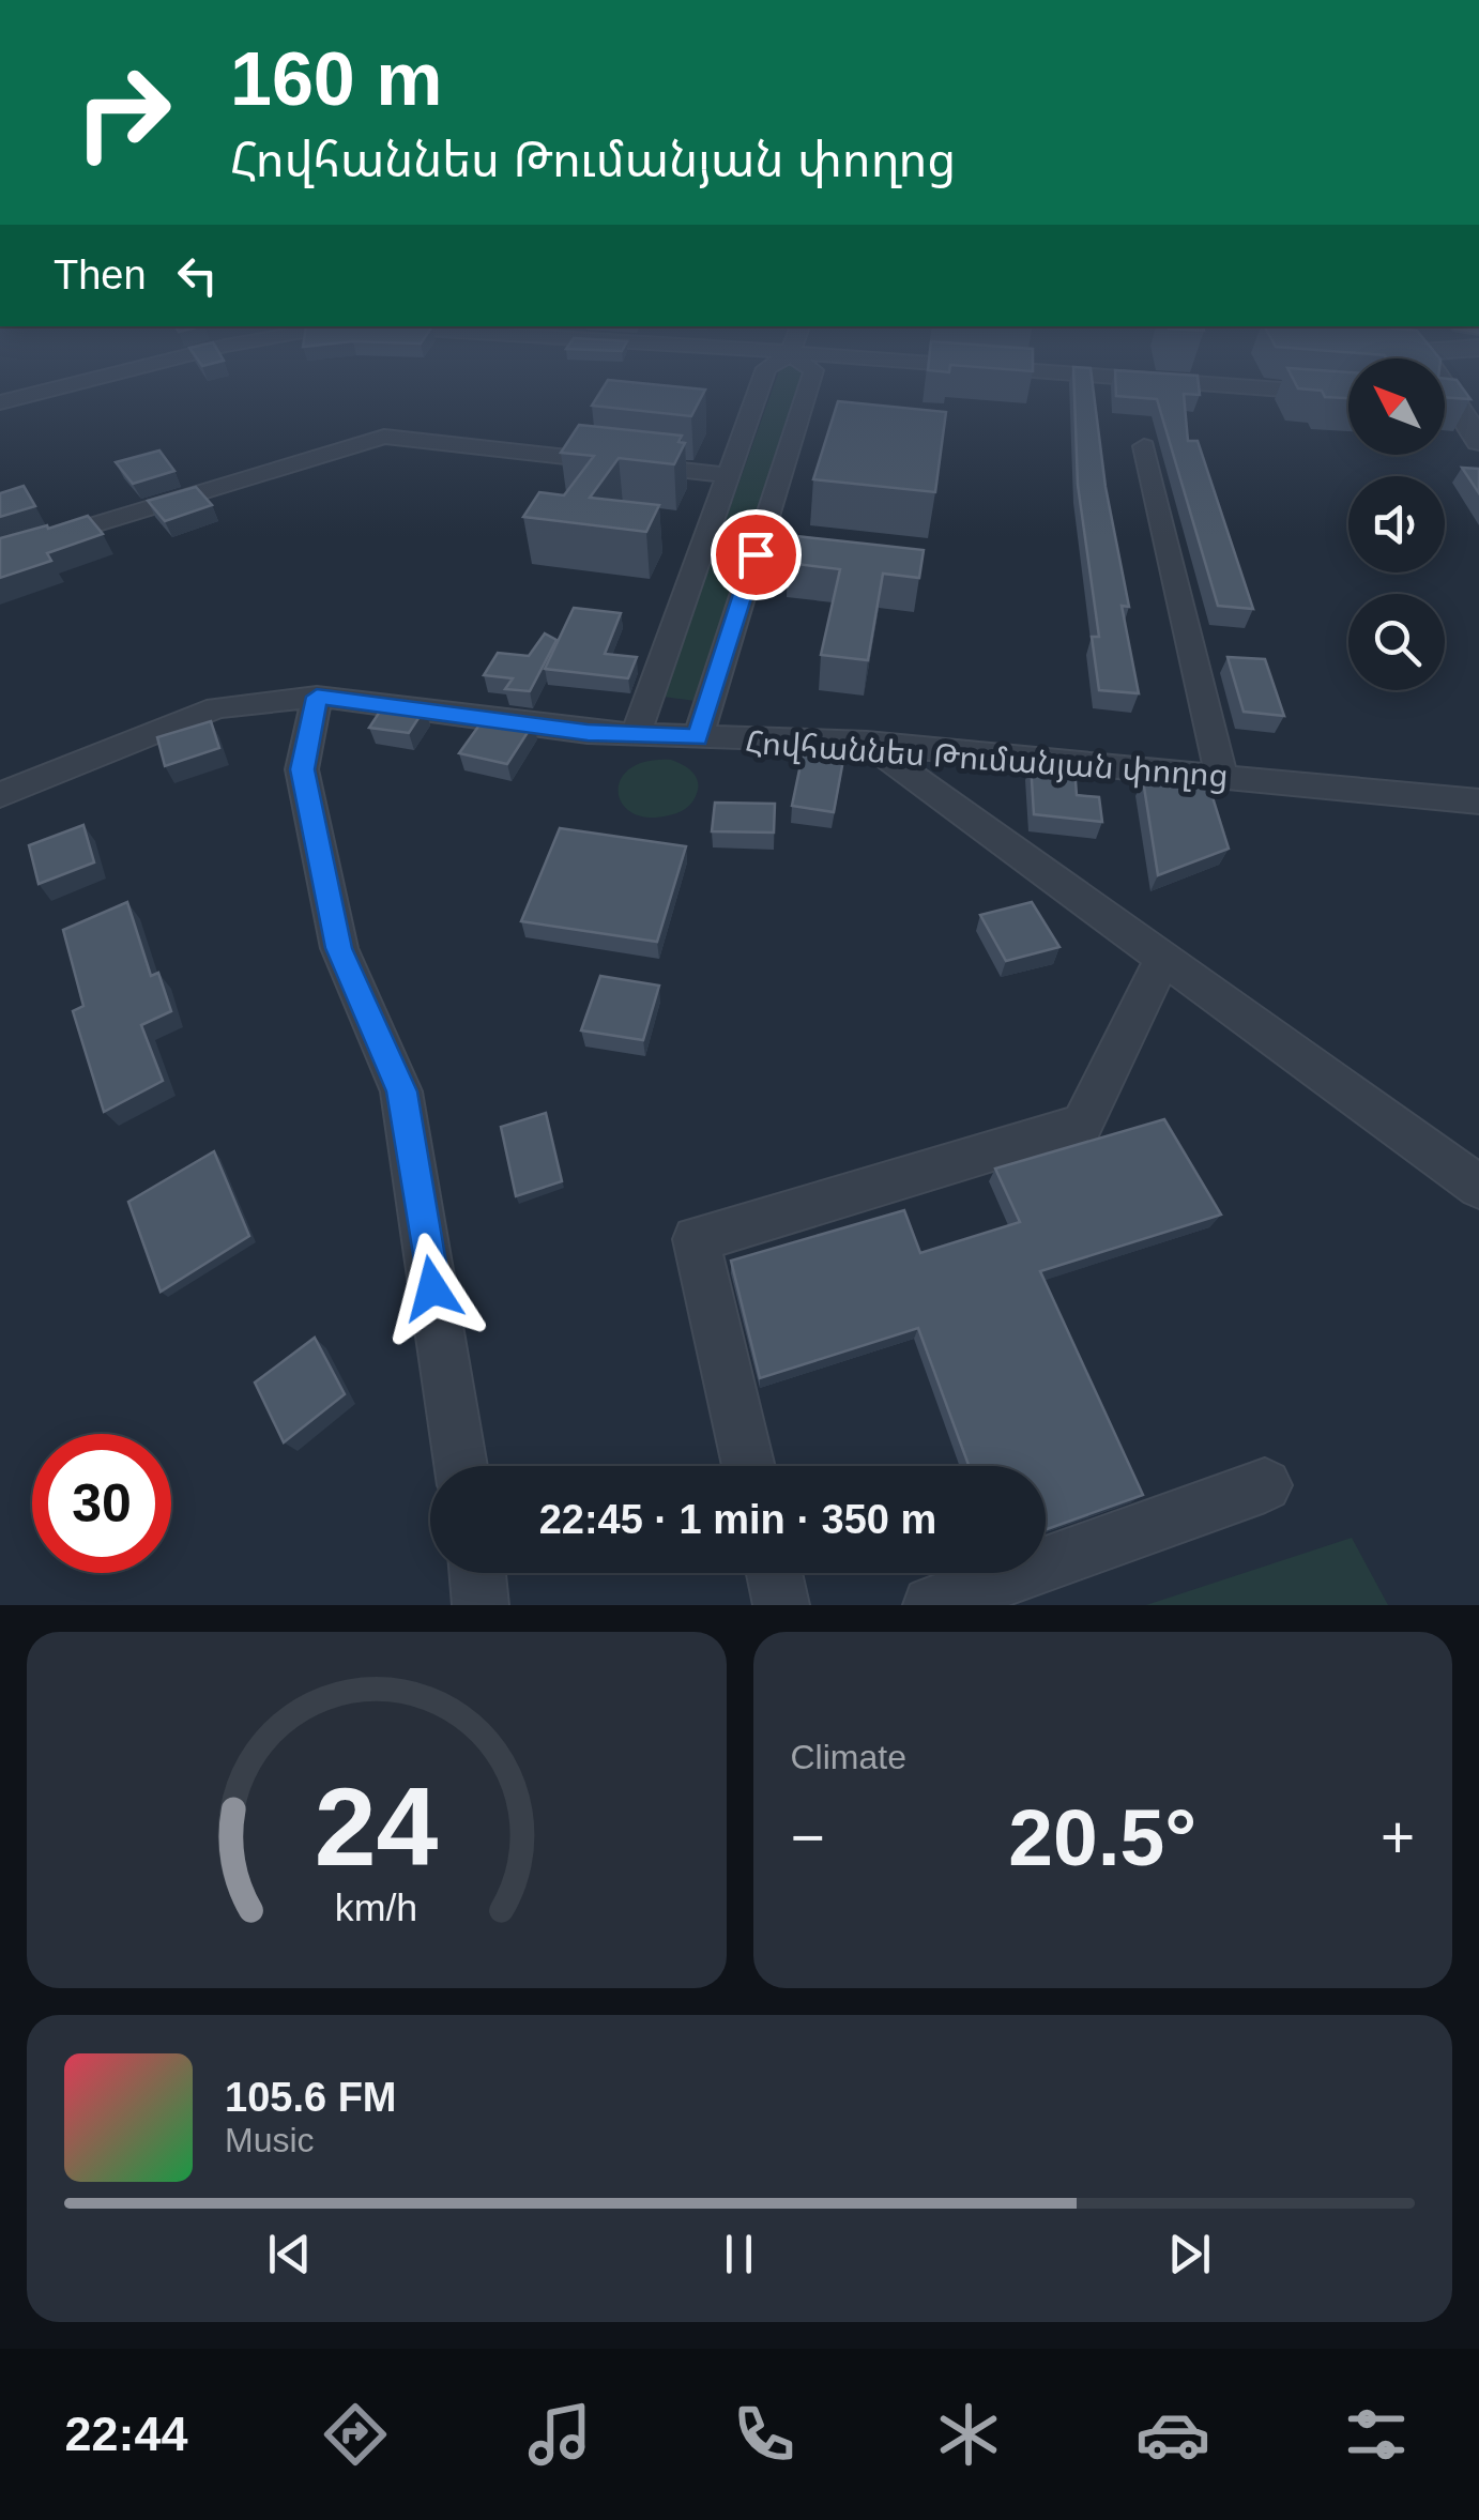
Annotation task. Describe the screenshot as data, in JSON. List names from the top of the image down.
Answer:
{
  "streets": {
    "street": ["Հովհաննես Թումանյան փողոց"]
  },
  "north": "top left",
  "page": {
    "turn": ["160 m", "Հովհաննես Թումանյան փողոց"],
    "then": "Then",
    "limit": "30",
    "trip": "22:45 · 1 min · 350 m",
    "tile": "Climate",
    "heat": ["−", "20.5°", "+"],
    "song": ["105.6 FM", "Music"],
    "tabs": "22:44",
    "gauge": ["24", "km/h"]
  }
}
